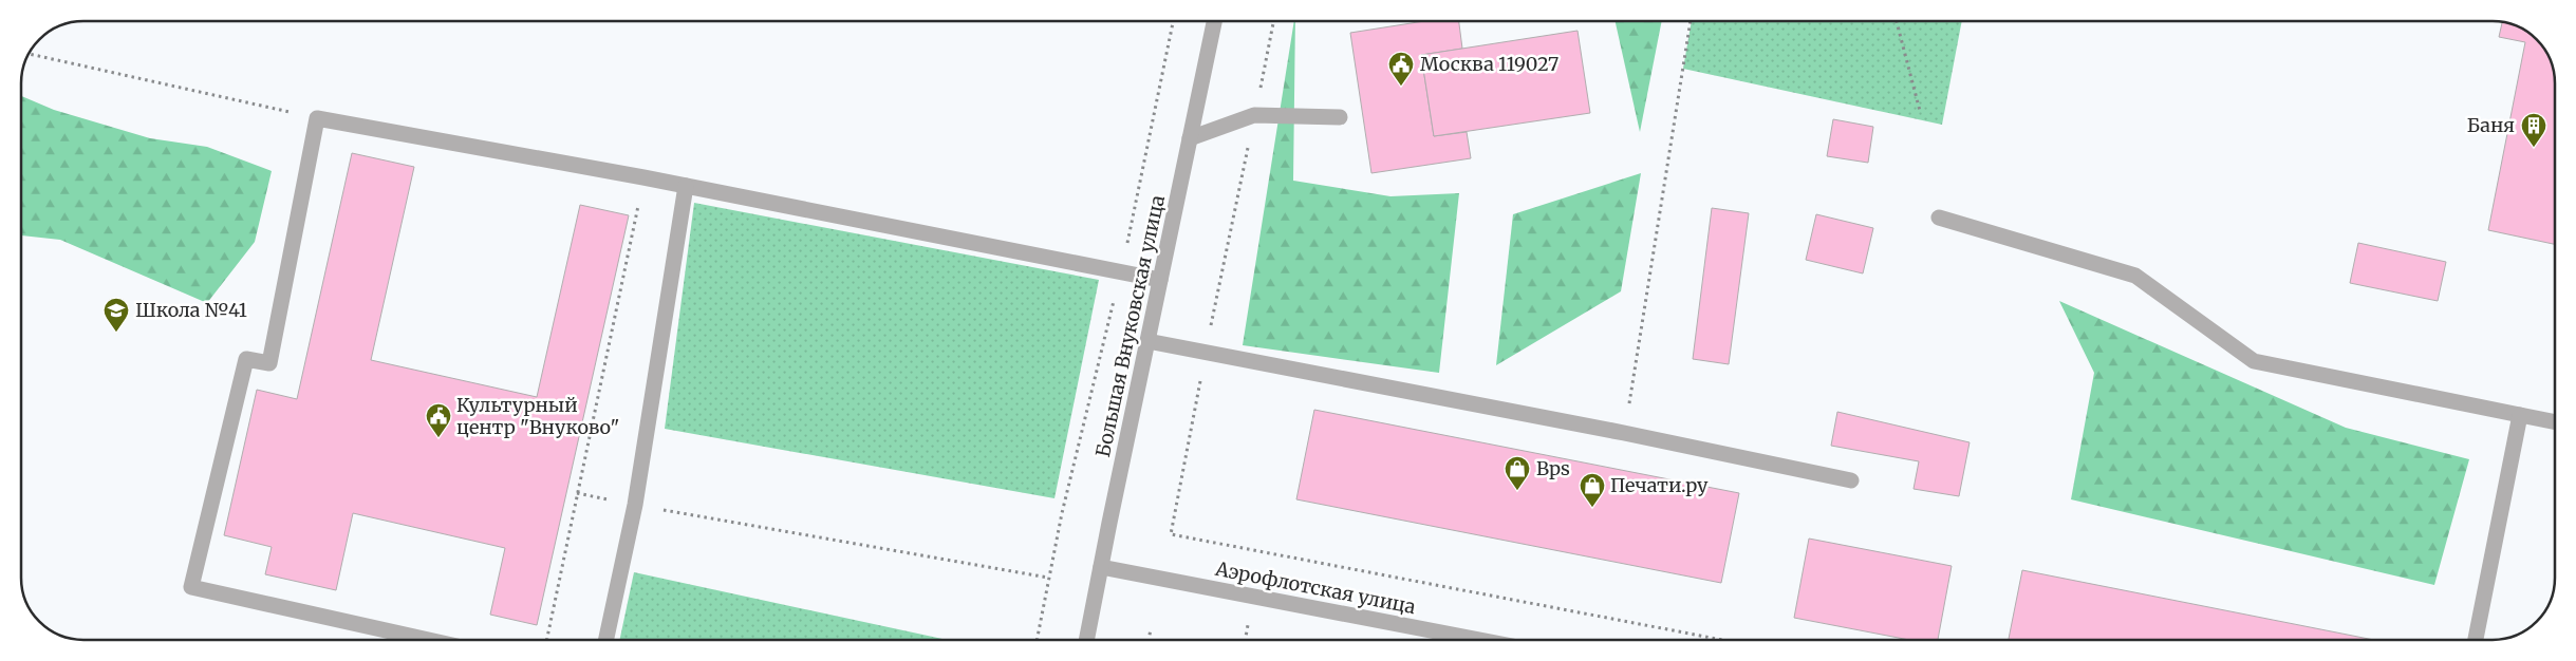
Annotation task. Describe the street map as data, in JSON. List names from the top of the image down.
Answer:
{
  "streets": {
    "street": ["Большая Внуковская улица", "Аэрофлотская улица"]
  },
  "crossings": [
    ["Большая Внуковская улица", "Аэрофлотская улица"]
  ],
  "places": {
    "public building": ["Москва 119027", "Культурный центр \"Внуково\""],
    "building": ["Баня"],
    "school or university": ["Школа №41"],
    "shop": ["Bps", "Печати.ру"]
  }
}
